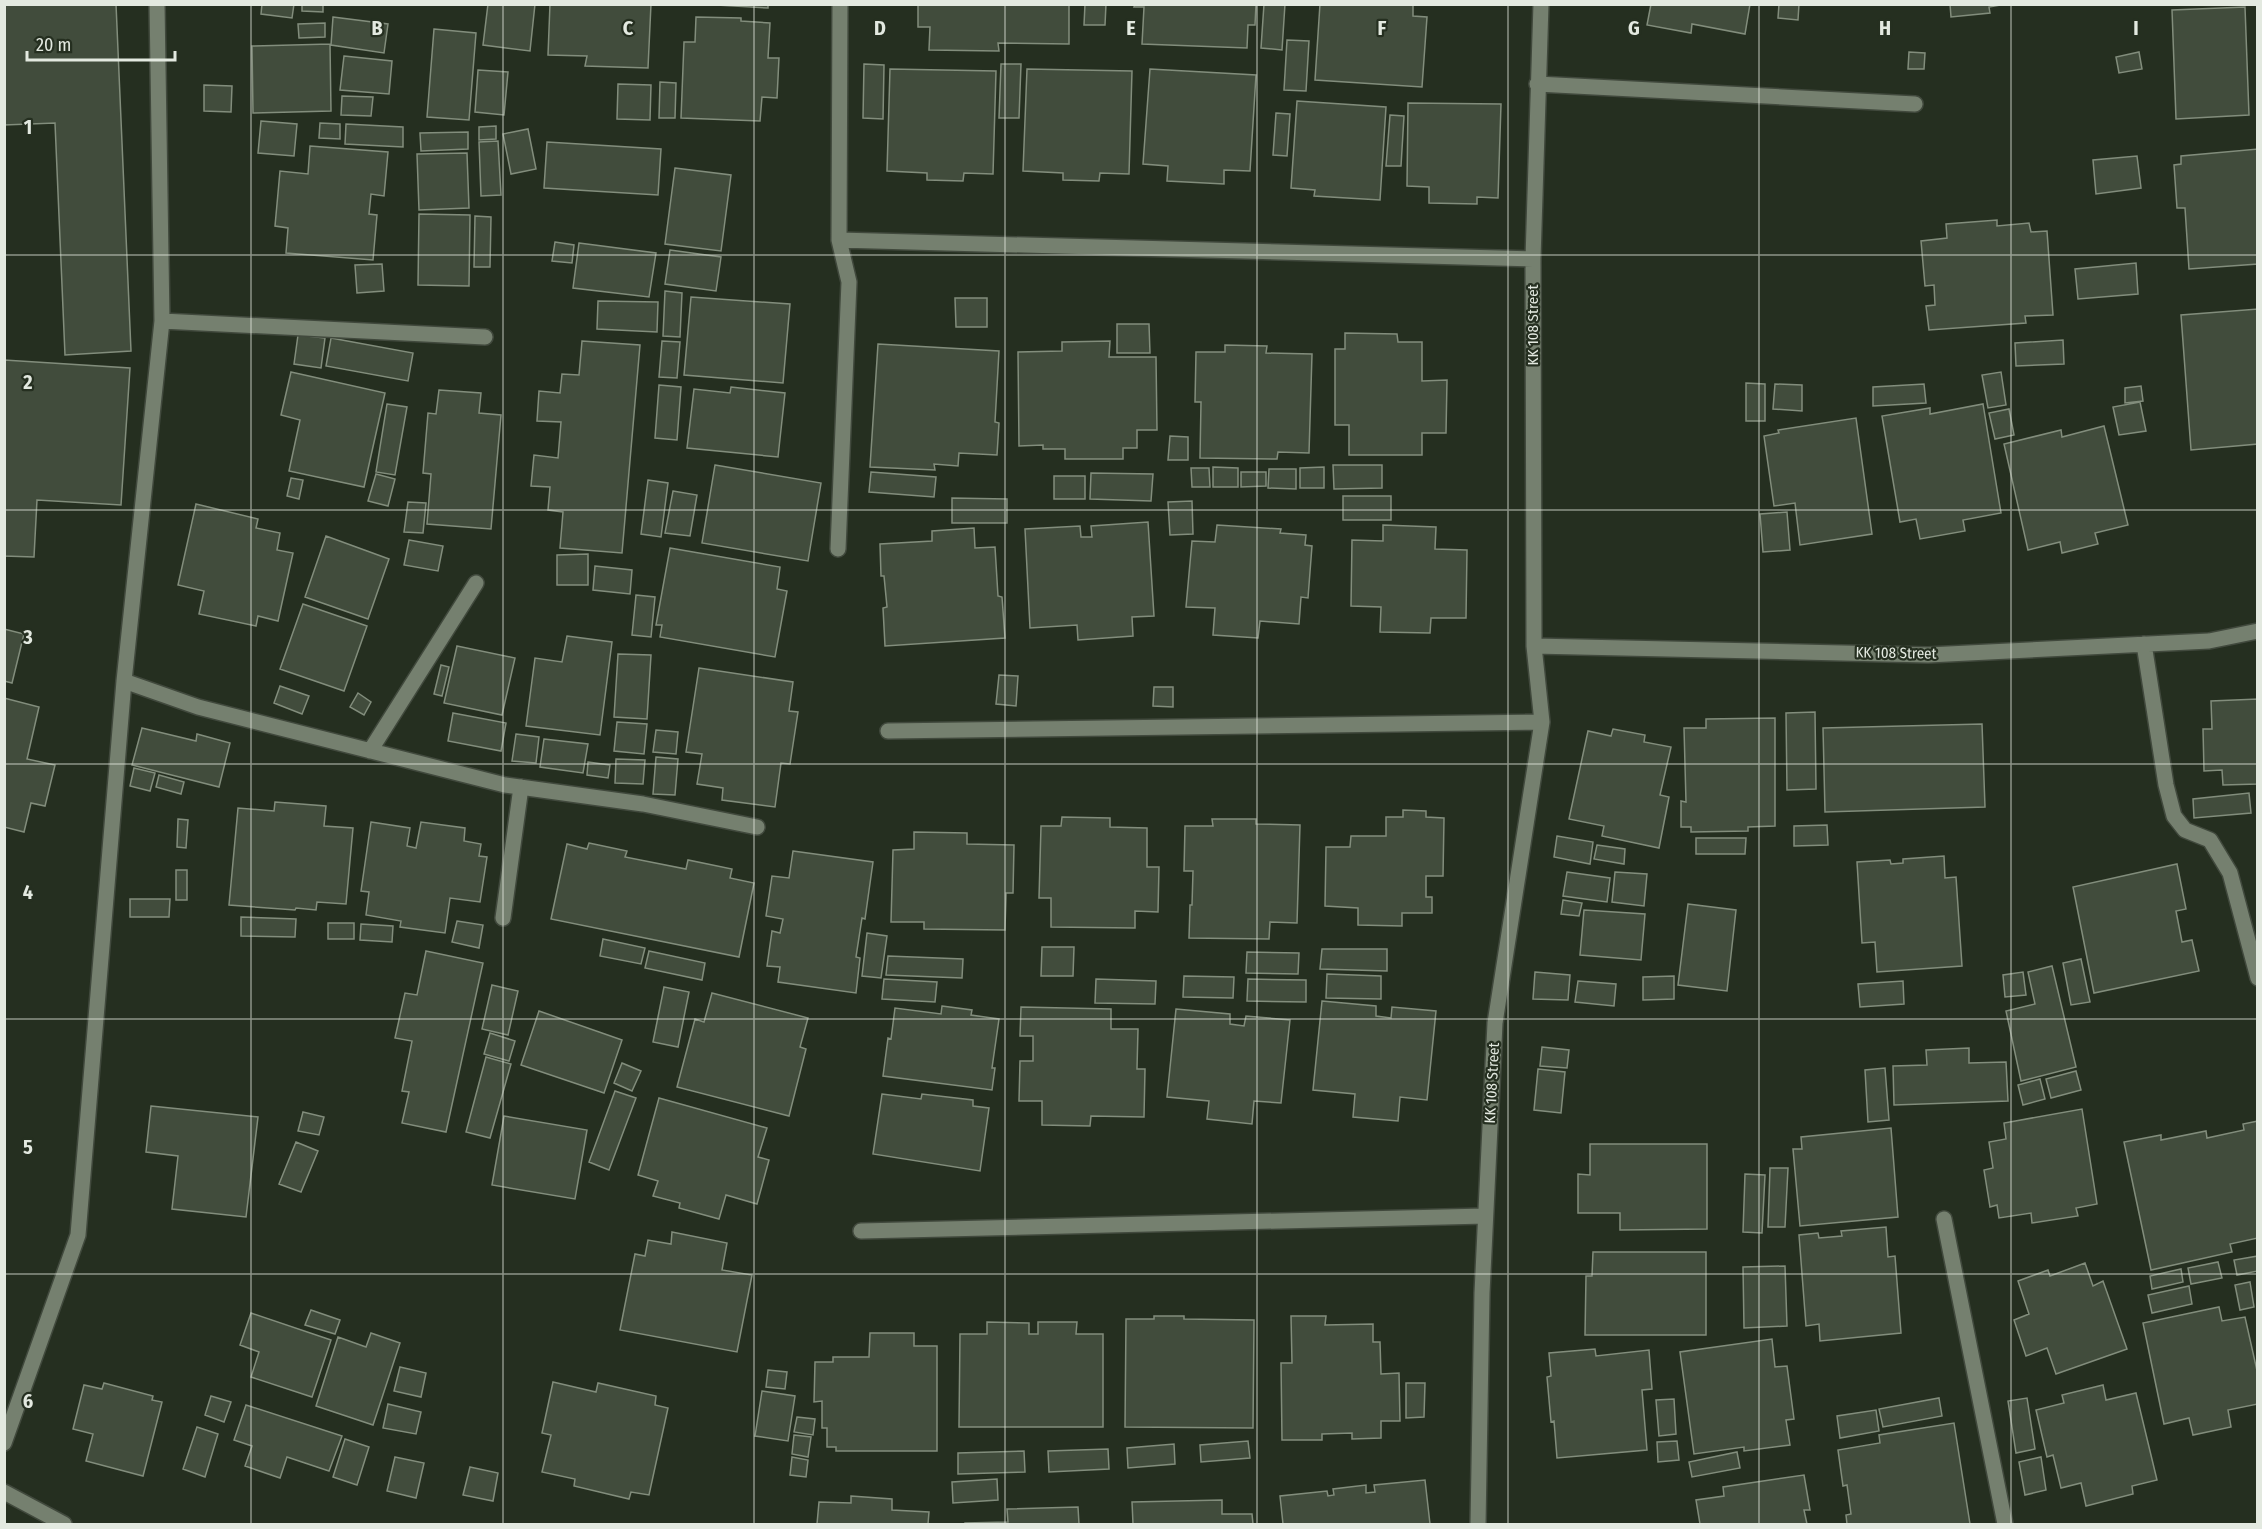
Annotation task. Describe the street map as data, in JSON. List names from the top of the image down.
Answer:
{
  "streets": {
    "street": ["KK 108 Street"]
  },
  "scale_bar": "20 m",
  "grid": {
    "columns": [
      "B",
      "C",
      "D",
      "E",
      "F",
      "G",
      "H",
      "I"
    ],
    "rows": [
      "1",
      "2",
      "3",
      "4",
      "5",
      "6"
    ]
  }
}
